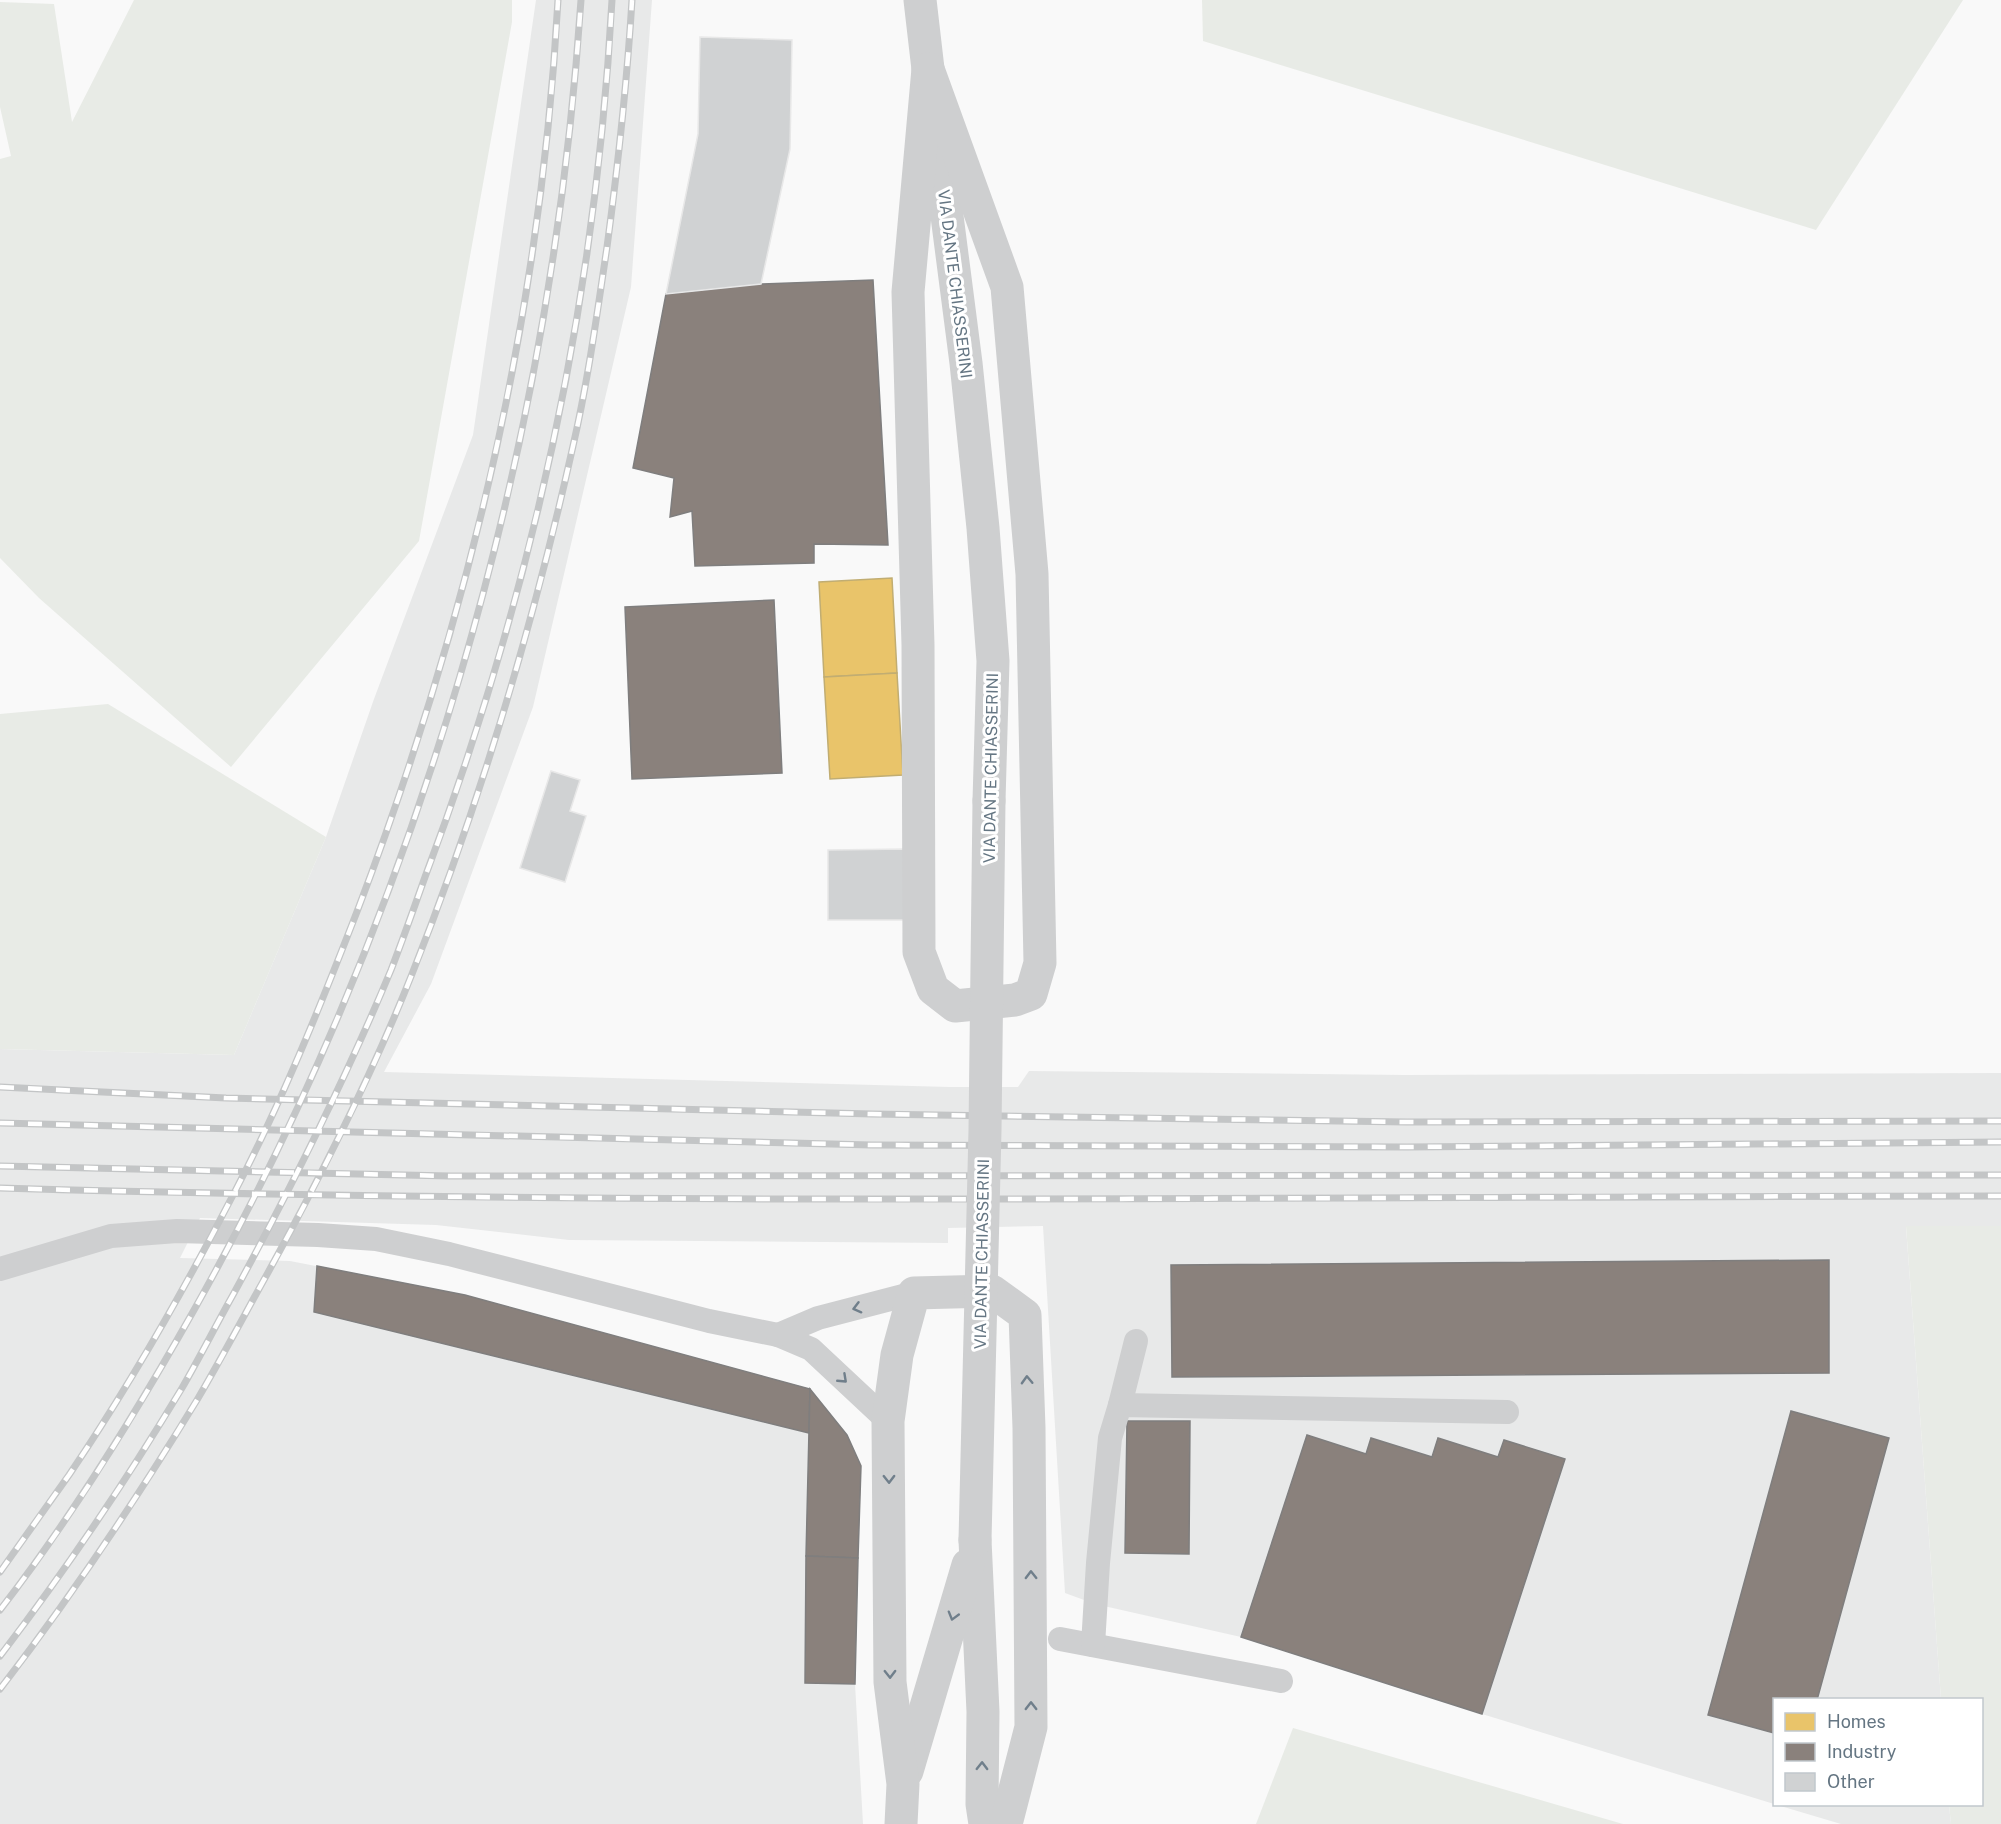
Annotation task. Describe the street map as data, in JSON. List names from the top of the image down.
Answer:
{
  "streets": {
    "street": ["VIA DANTE CHIASSERINI"]
  },
  "legend": ["Homes", "Industry", "Other"]
}
